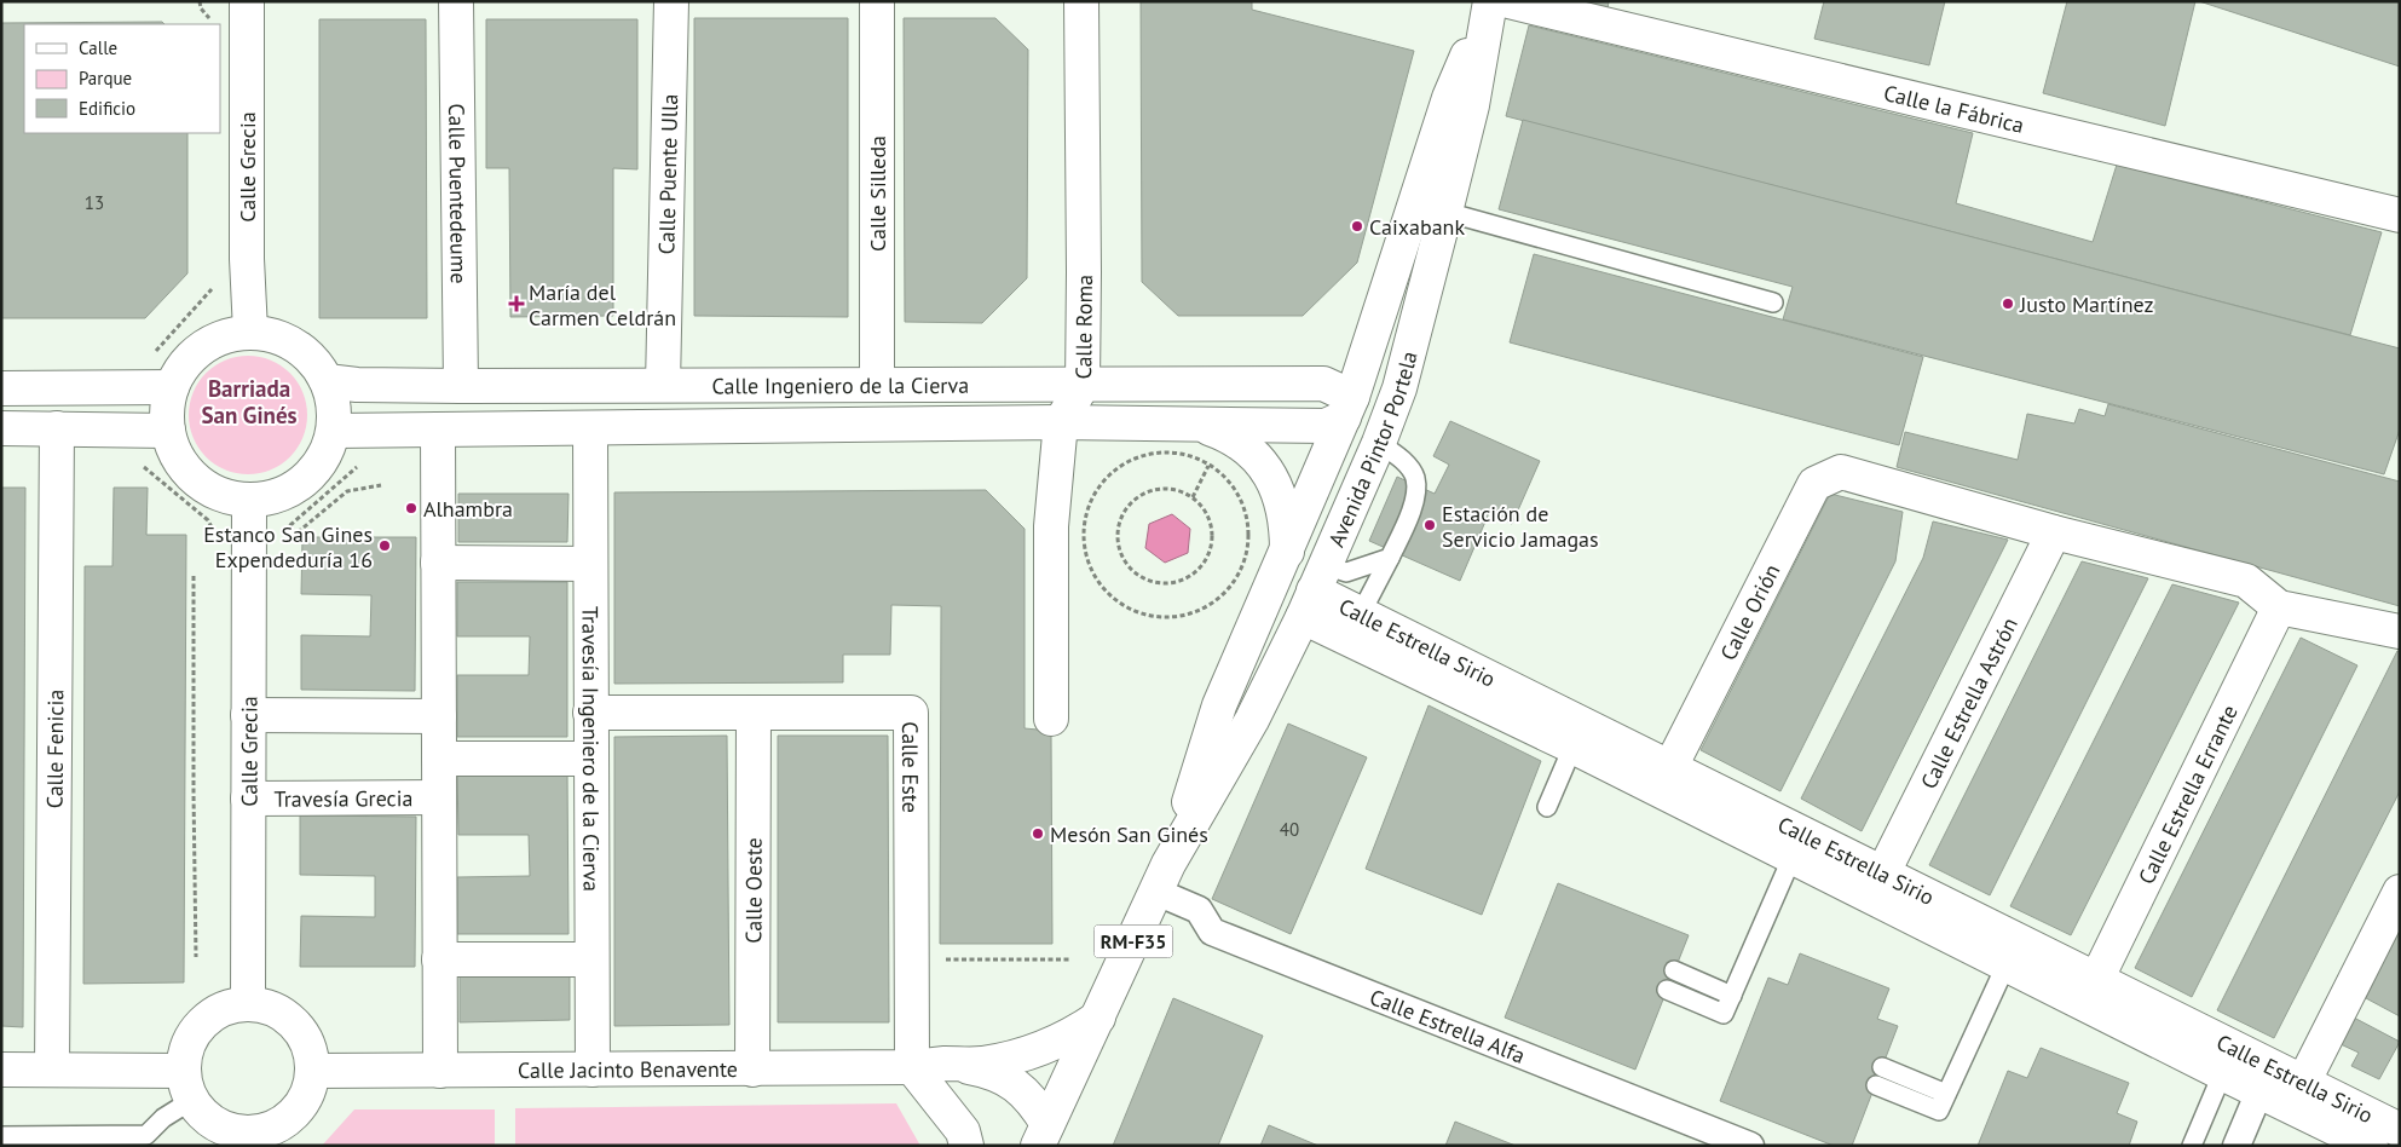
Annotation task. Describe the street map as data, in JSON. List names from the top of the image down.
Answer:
{
  "streets": {
    "street": [
      "Calle la Fábrica",
      "Calle Grecia",
      "Calle Puente Ulla",
      "Calle Puentedeume",
      "Calle Silleda",
      "Calle Roma",
      "Calle Ingeniero de la Cierva",
      "Avenida Pintor Portela",
      "Calle Orión",
      "Calle Estrella Sirio",
      "Calle Estrella Astrón",
      "Calle Fenicia",
      "Travesía Ingeniero de la Cierva",
      "Calle Este",
      "Calle Estrella Errante",
      "Travesía Grecia",
      "Calle Oeste",
      "RM-F35",
      "Calle Estrella Alfa",
      "Calle Jacinto Benavente"
    ]
  },
  "crossings": [
    ["Calle Grecia", "Calle Ingeniero de la Cierva"],
    ["Calle Grecia", "Travesía Grecia"],
    ["Calle Grecia", "Calle Jacinto Benavente"],
    ["Calle Puente Ulla", "Calle Ingeniero de la Cierva"],
    ["Calle Puentedeume", "Calle Ingeniero de la Cierva"],
    ["Calle Silleda", "Calle Ingeniero de la Cierva"],
    ["Calle Roma", "Calle Ingeniero de la Cierva"],
    ["Calle Ingeniero de la Cierva", "Avenida Pintor Portela"],
    ["Avenida Pintor Portela", "Calle Estrella Sirio"],
    ["Avenida Pintor Portela", "Calle Estrella Alfa"],
    ["Avenida Pintor Portela", "Calle Jacinto Benavente"],
    ["Calle Orión", "Calle Estrella Sirio"],
    ["Calle Orión", "Calle Estrella Astrón"],
    ["Calle Estrella Sirio", "Calle Estrella Astrón"],
    ["Calle Estrella Sirio", "Calle Estrella Errante"],
    ["Travesía Ingeniero de la Cierva", "Calle Este"],
    ["Travesía Ingeniero de la Cierva", "Calle Jacinto Benavente"],
    ["Calle Este", "Calle Oeste"],
    ["Calle Este", "Calle Jacinto Benavente"],
    ["Calle Oeste", "Calle Jacinto Benavente"]
  ],
  "districts": ["Barriada San Ginés"],
  "places": {
    "other": [
      "Caixabank",
      "Justo Martínez",
      "Alhambra",
      "Estación de Servicio Jamagas",
      "Estanco San Gines Expendeduría 16",
      "Mesón San Ginés"
    ],
    "health": ["María del Carmen Celdrán"]
  },
  "house_numbers": ["13", "40"],
  "legend": ["Calle", "Parque", "Edificio"]
}
